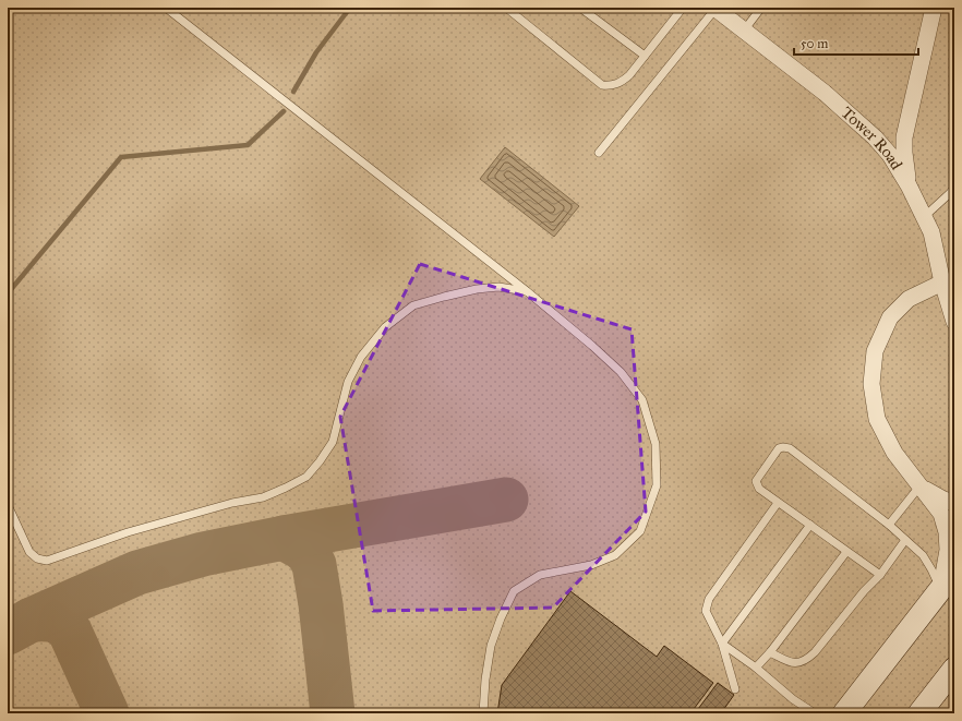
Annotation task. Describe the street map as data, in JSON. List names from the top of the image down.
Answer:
{
  "streets": {
    "street": ["Tower Road"]
  },
  "scale_bar": "50 m"
}
